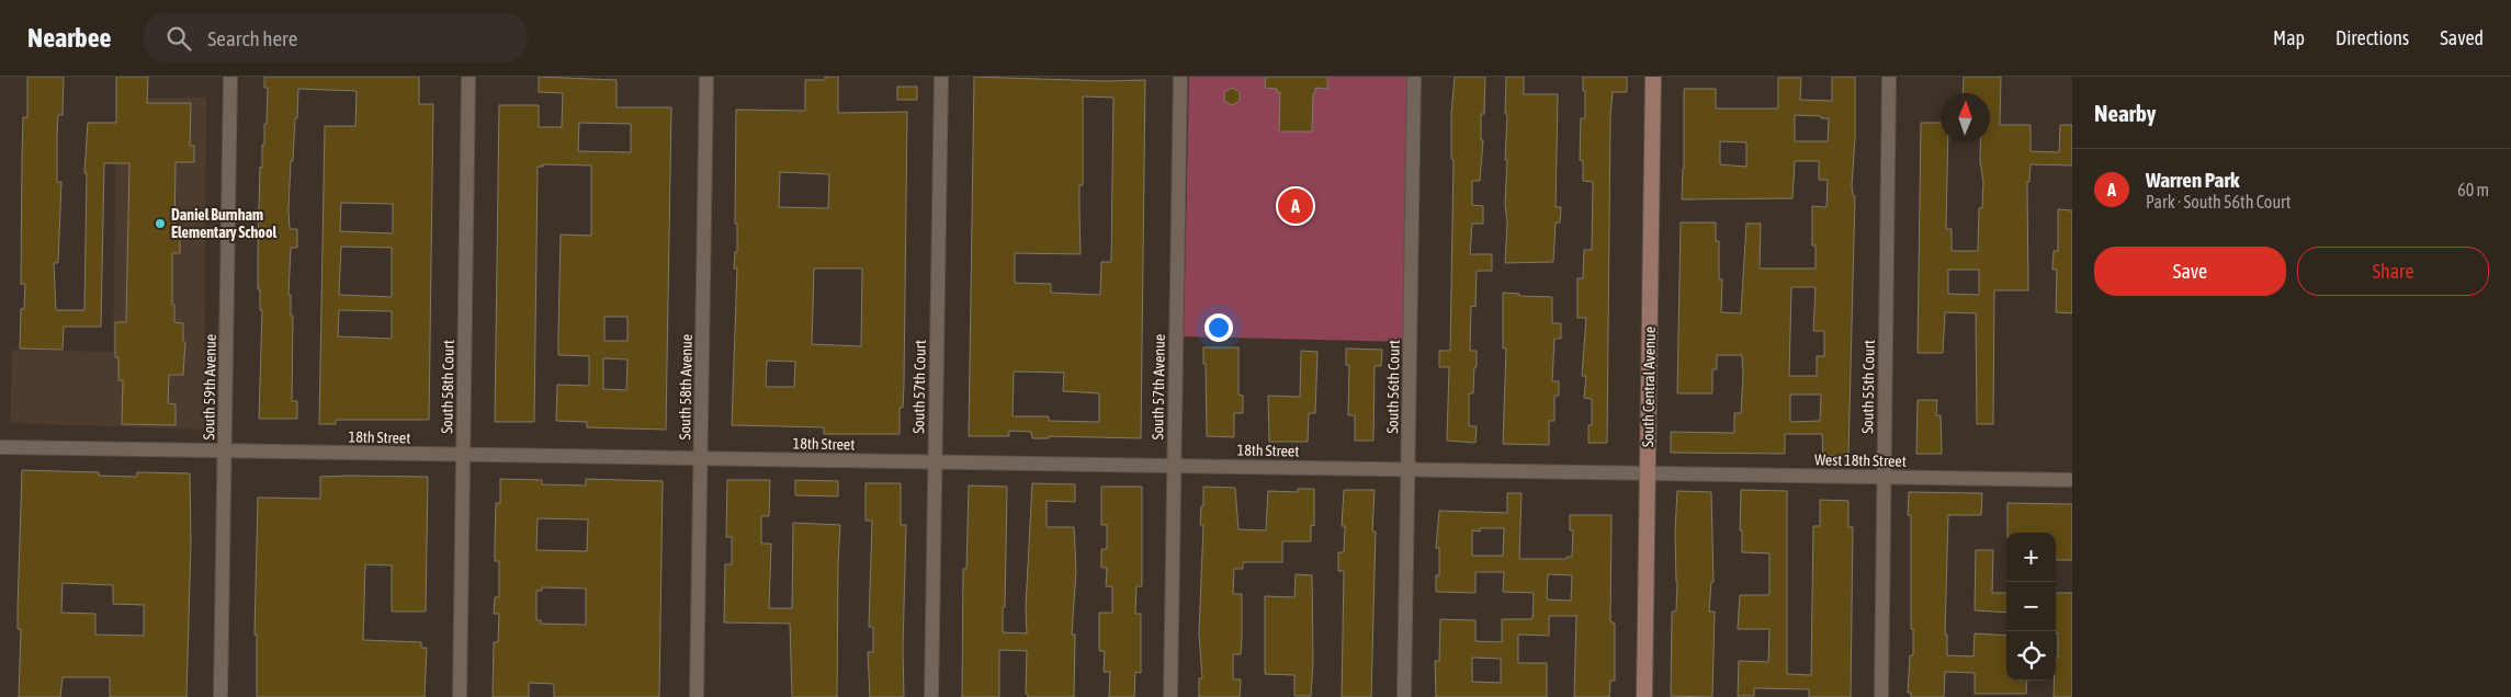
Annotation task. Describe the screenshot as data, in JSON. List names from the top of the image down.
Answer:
{
  "streets": {
    "main road": ["South Central Avenue"],
    "street": [
      "South 59th Avenue",
      "South 58th Court",
      "South 58th Avenue",
      "South 57th Court",
      "South 57th Avenue",
      "South 56th Court",
      "South 55th Court",
      "18th Street",
      "West 18th Street"
    ]
  },
  "crossings": [
    ["South 59th Avenue", "18th Street"],
    ["South 58th Court", "18th Street"],
    ["South 58th Avenue", "18th Street"],
    ["South 57th Court", "18th Street"],
    ["South 57th Avenue", "18th Street"],
    ["South 56th Court", "18th Street"],
    ["South Central Avenue", "18th Street"],
    ["South Central Avenue", "West 18th Street"],
    ["South 55th Court", "West 18th Street"],
    ["18th Street", "West 18th Street"]
  ],
  "places": ["Daniel Burnham Elementary School"],
  "north": "top",
  "page": {
    "header": "Nearbee",
    "search": "Search here",
    "nav": ["Map", "Directions", "Saved"],
    "heading": "Nearby",
    "list": [
      {
        "mark": "A",
        "name": "Warren Park",
        "note": "Park · South 56th Court",
        "value": "60 m"
      }
    ],
    "pins": "A",
    "buttons": ["Save", "Share"],
    "map_buttons": ["+", "−"]
  }
}
